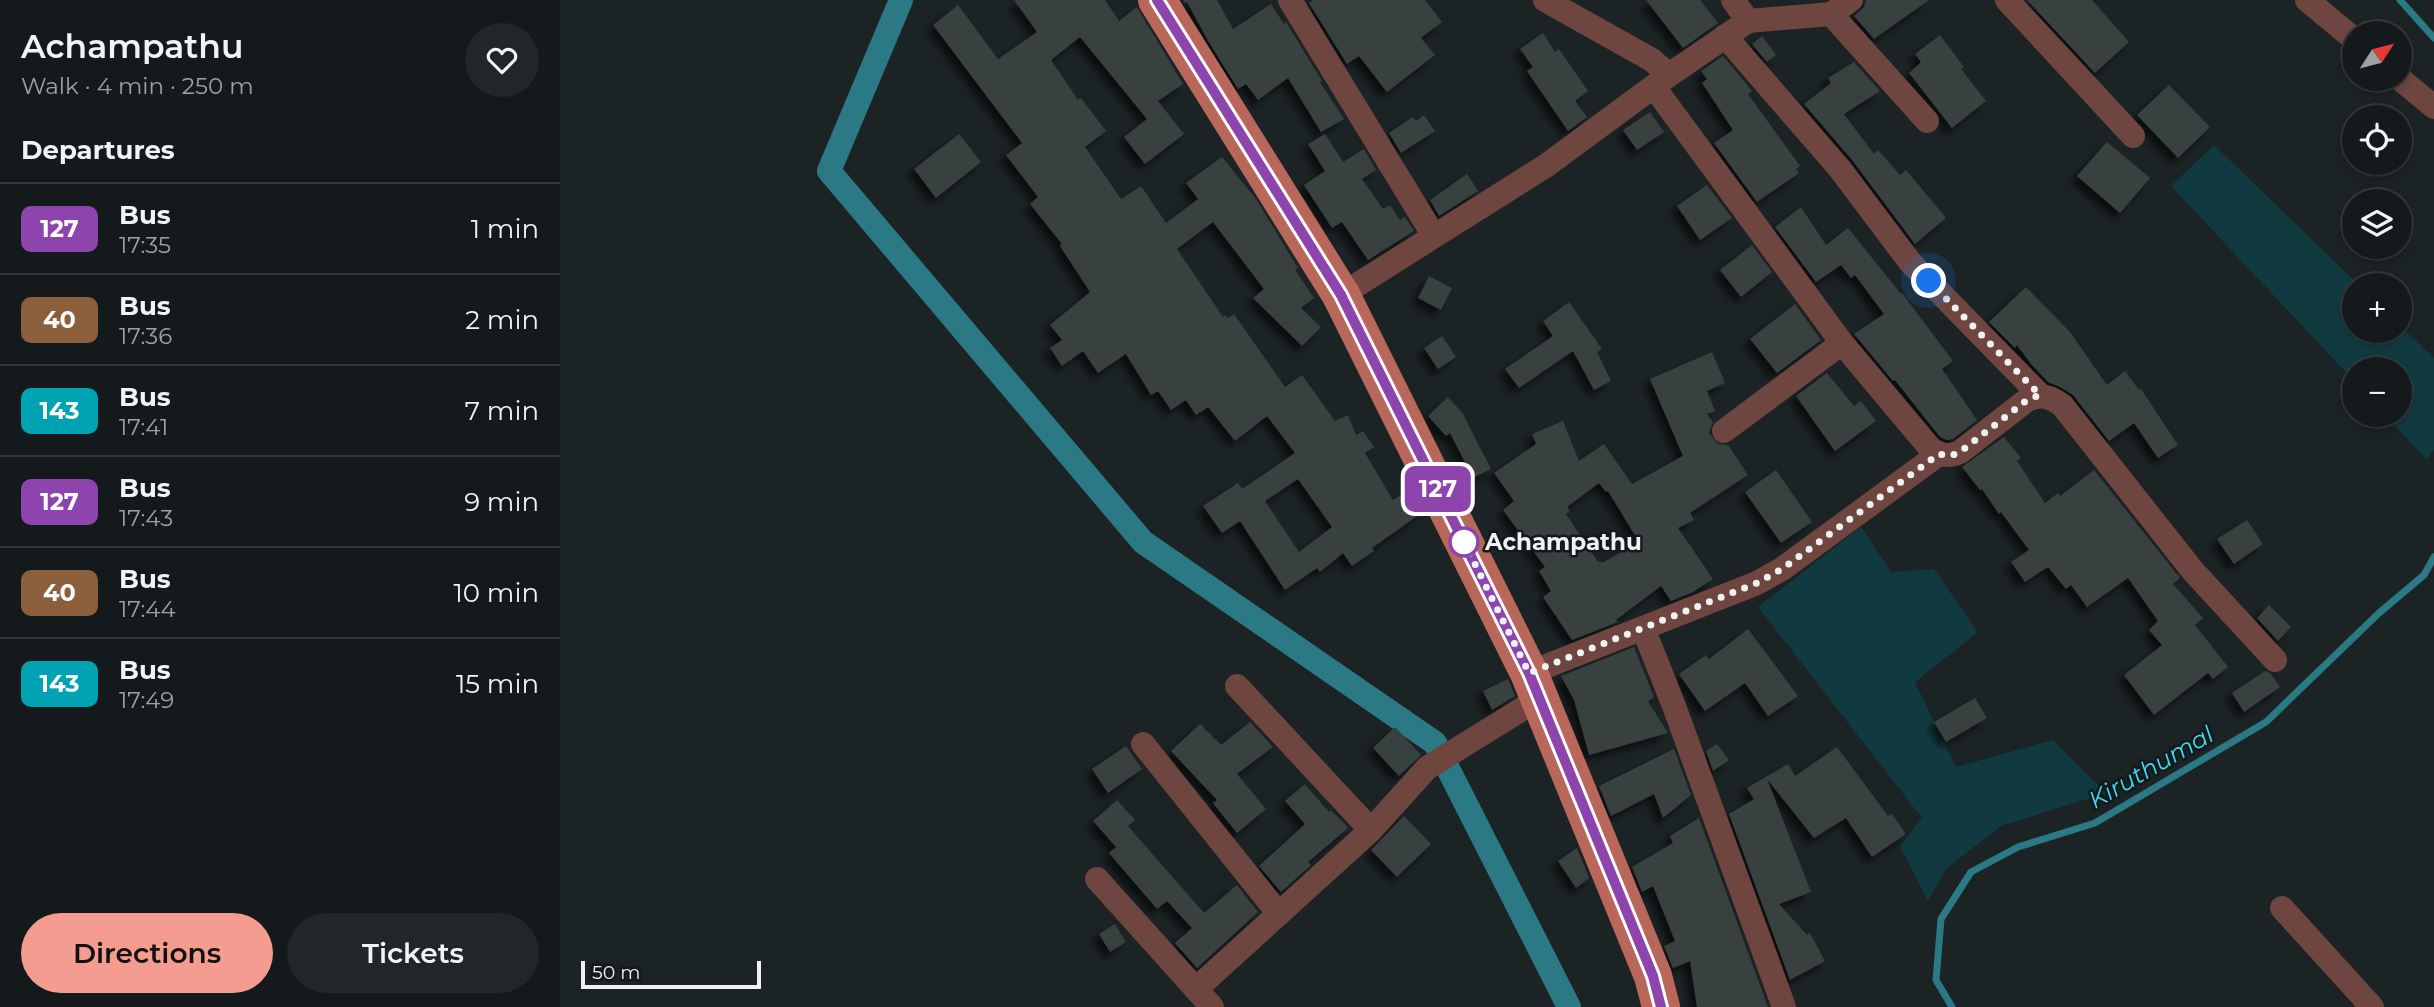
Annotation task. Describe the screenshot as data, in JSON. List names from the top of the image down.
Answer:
{
  "water": ["Kiruthumal"],
  "places": ["Achampathu"],
  "lines": ["bus line 127"],
  "scale_bar": "50 m",
  "north": "top right",
  "page": {
    "heading": [
      ["Achampathu", "Walk · 4 min · 250 m"],
      "Departures"
    ],
    "on_map": "127",
    "map_buttons": ["+", "−"],
    "list": [
      {
        "mark": "127",
        "name": "Bus",
        "note": "17:35",
        "value": "1 min"
      },
      {
        "mark": "40",
        "name": "Bus",
        "note": "17:36",
        "value": "2 min"
      },
      {
        "mark": "143",
        "name": "Bus",
        "note": "17:41",
        "value": "7 min"
      },
      {
        "mark": "127",
        "name": "Bus",
        "note": "17:43",
        "value": "9 min"
      },
      {
        "mark": "40",
        "name": "Bus",
        "note": "17:44",
        "value": "10 min"
      },
      {
        "mark": "143",
        "name": "Bus",
        "note": "17:49",
        "value": "15 min"
      }
    ],
    "buttons": ["Directions", "Tickets"],
    "scale": "50 m"
  }
}
